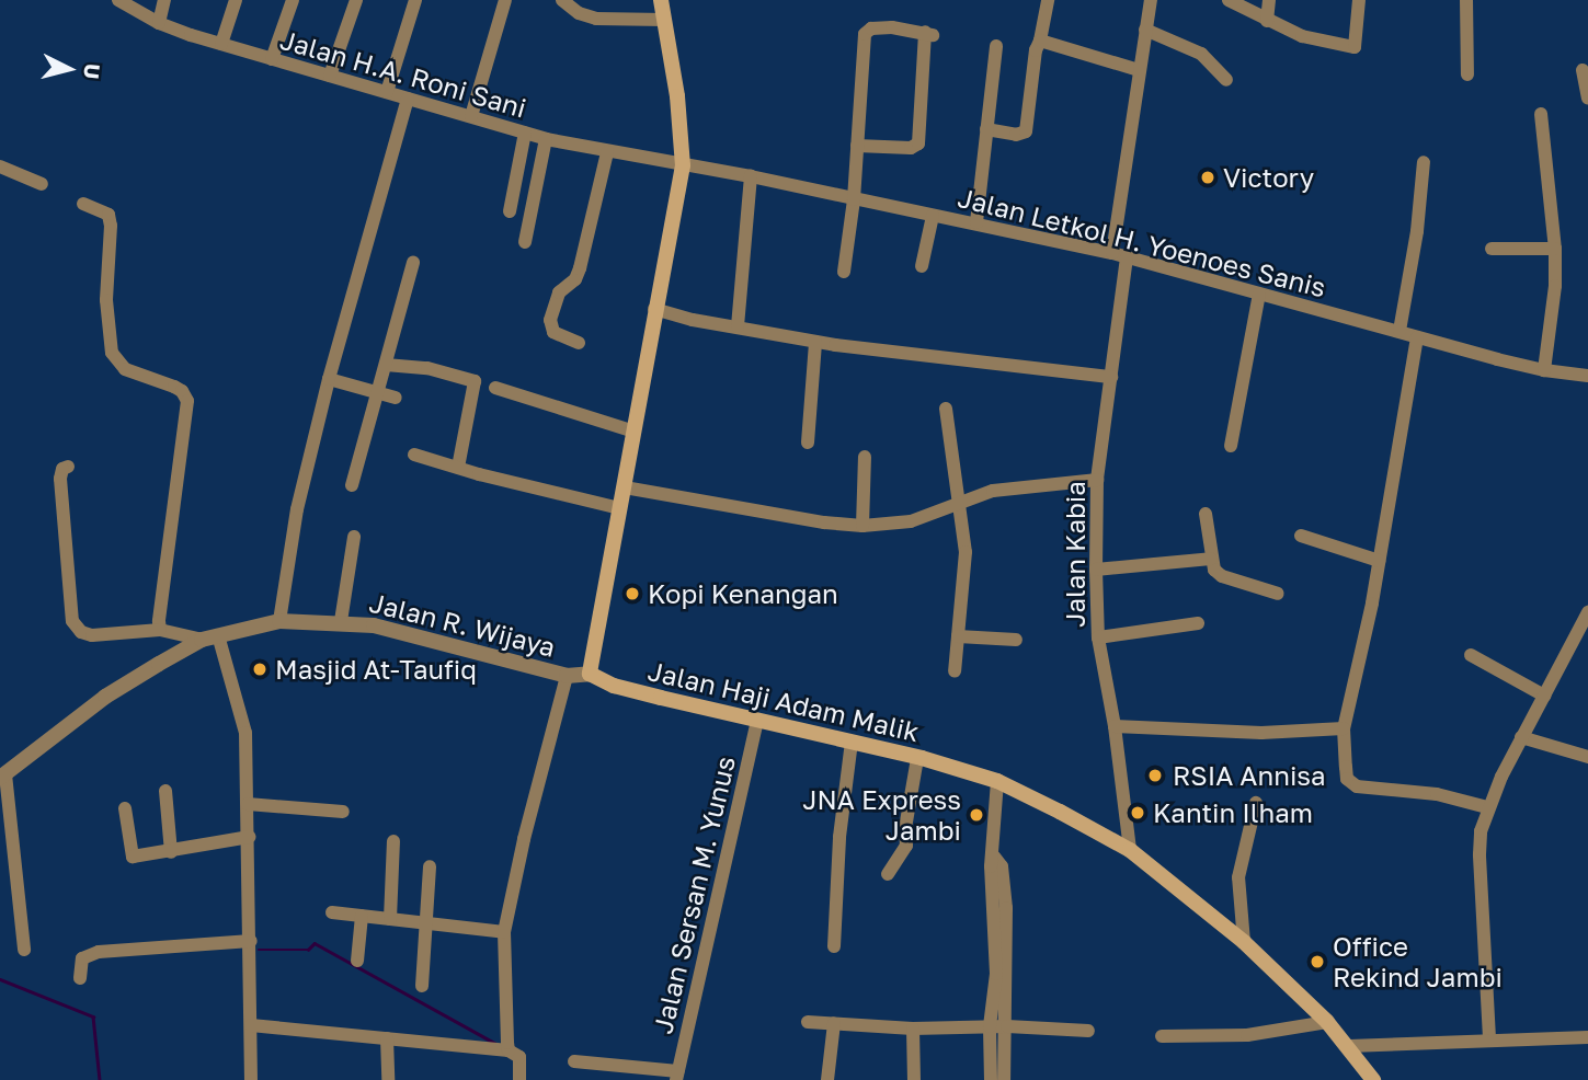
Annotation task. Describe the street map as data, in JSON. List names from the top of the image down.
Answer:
{
  "streets": {
    "main road": ["Jalan Haji Adam Malik"],
    "street": [
      "Jalan H.A. Roni Sani",
      "Jalan Letkol H. Yoenoes Sanis",
      "Jalan Kabia",
      "Jalan R. Wijaya",
      "Jalan Sersan M. Yunus"
    ]
  },
  "crossings": [
    ["Jalan H.A. Roni Sani", "Jalan Letkol H. Yoenoes Sanis"],
    ["Jalan Letkol H. Yoenoes Sanis", "Jalan Kabia"],
    ["Jalan Kabia", "Jalan Haji Adam Malik"],
    ["Jalan R. Wijaya", "Jalan Haji Adam Malik"],
    ["Jalan Haji Adam Malik", "Jalan Sersan M. Yunus"]
  ],
  "places": [
    "Victory",
    "Kopi Kenangan",
    "Masjid At-Taufiq",
    "RSIA Annisa",
    "Kantin Ilham",
    "JNA Express Jambi",
    "Office Rekind Jambi"
  ],
  "north": "right"
}
